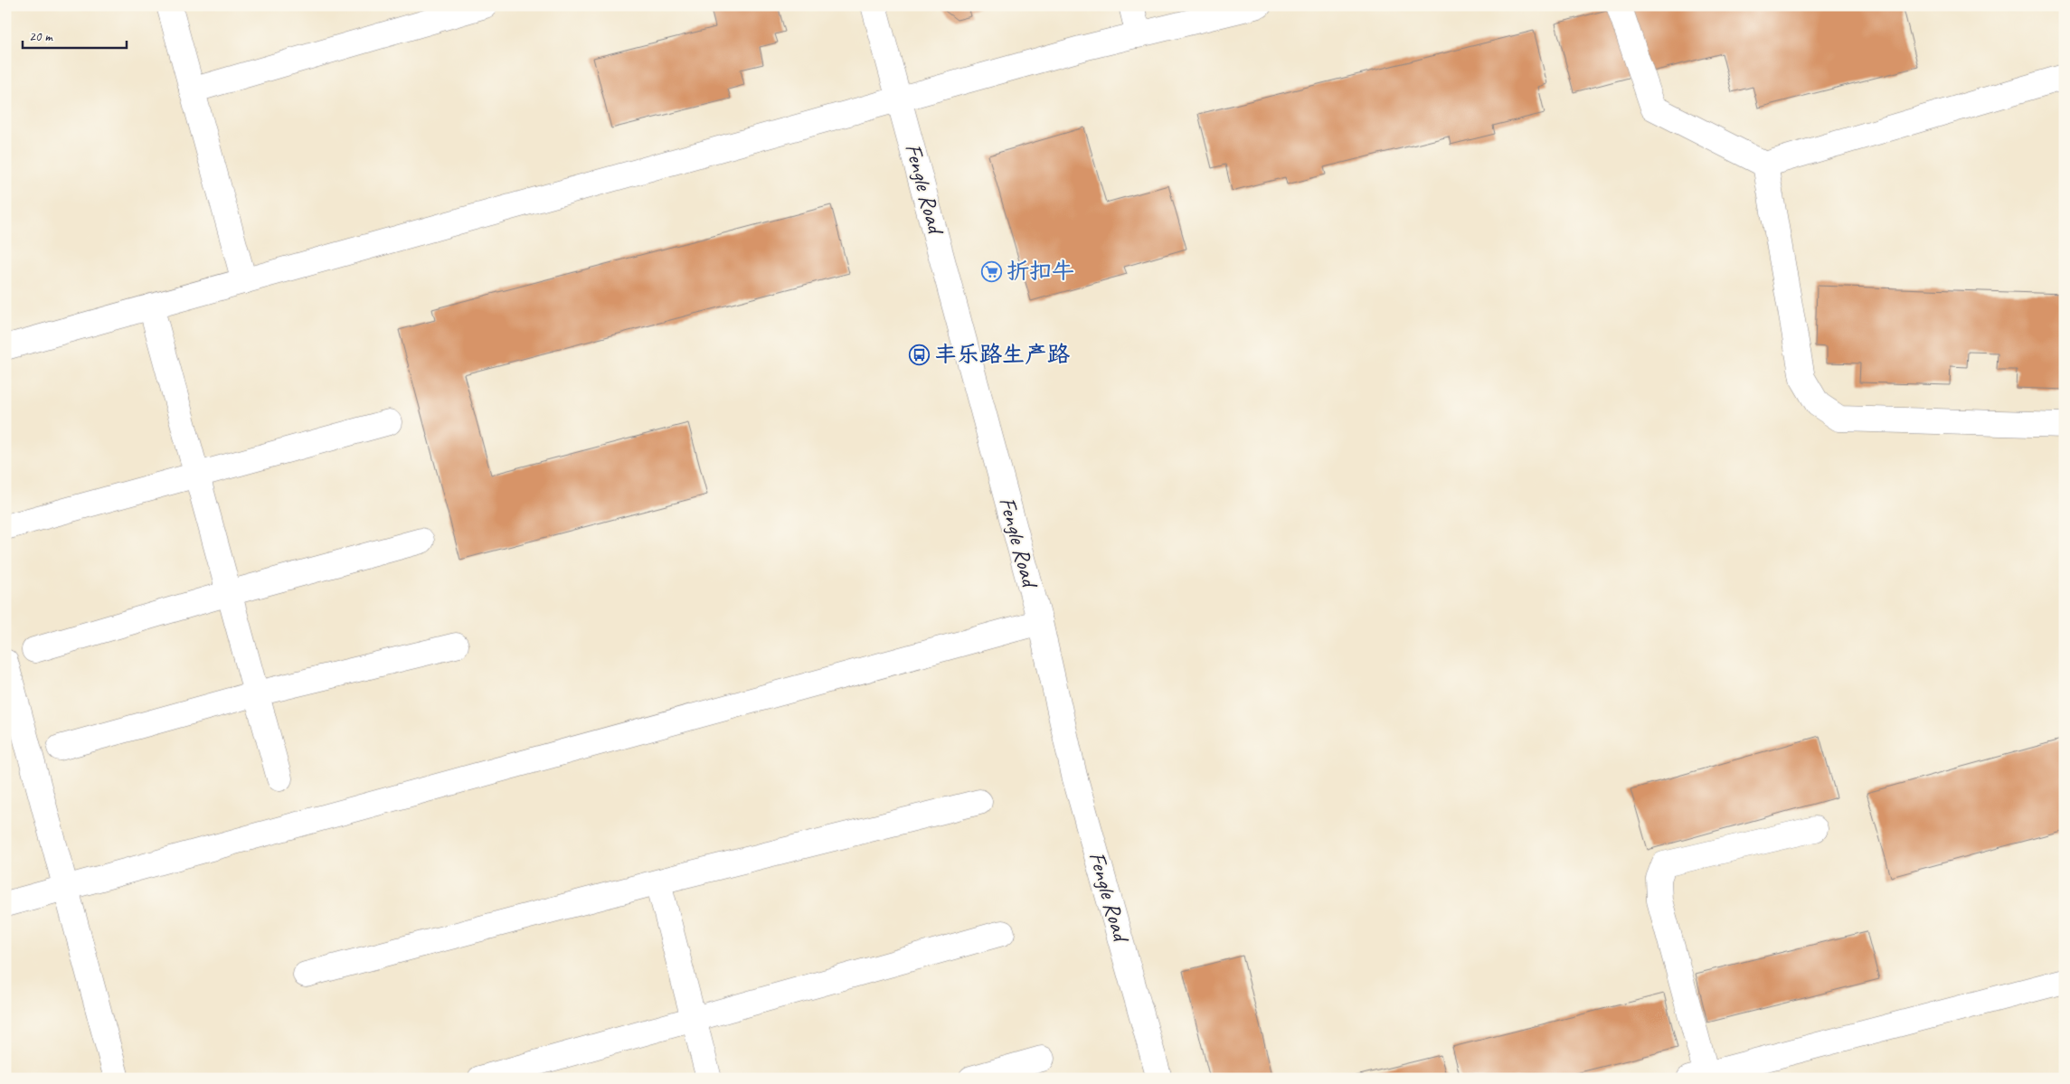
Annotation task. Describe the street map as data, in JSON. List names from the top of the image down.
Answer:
{
  "streets": {
    "street": ["Fengle Road"]
  },
  "places": {
    "supermarket": ["折扣牛"],
    "bus stop": ["丰乐路生产路"]
  },
  "scale_bar": "20 m"
}
